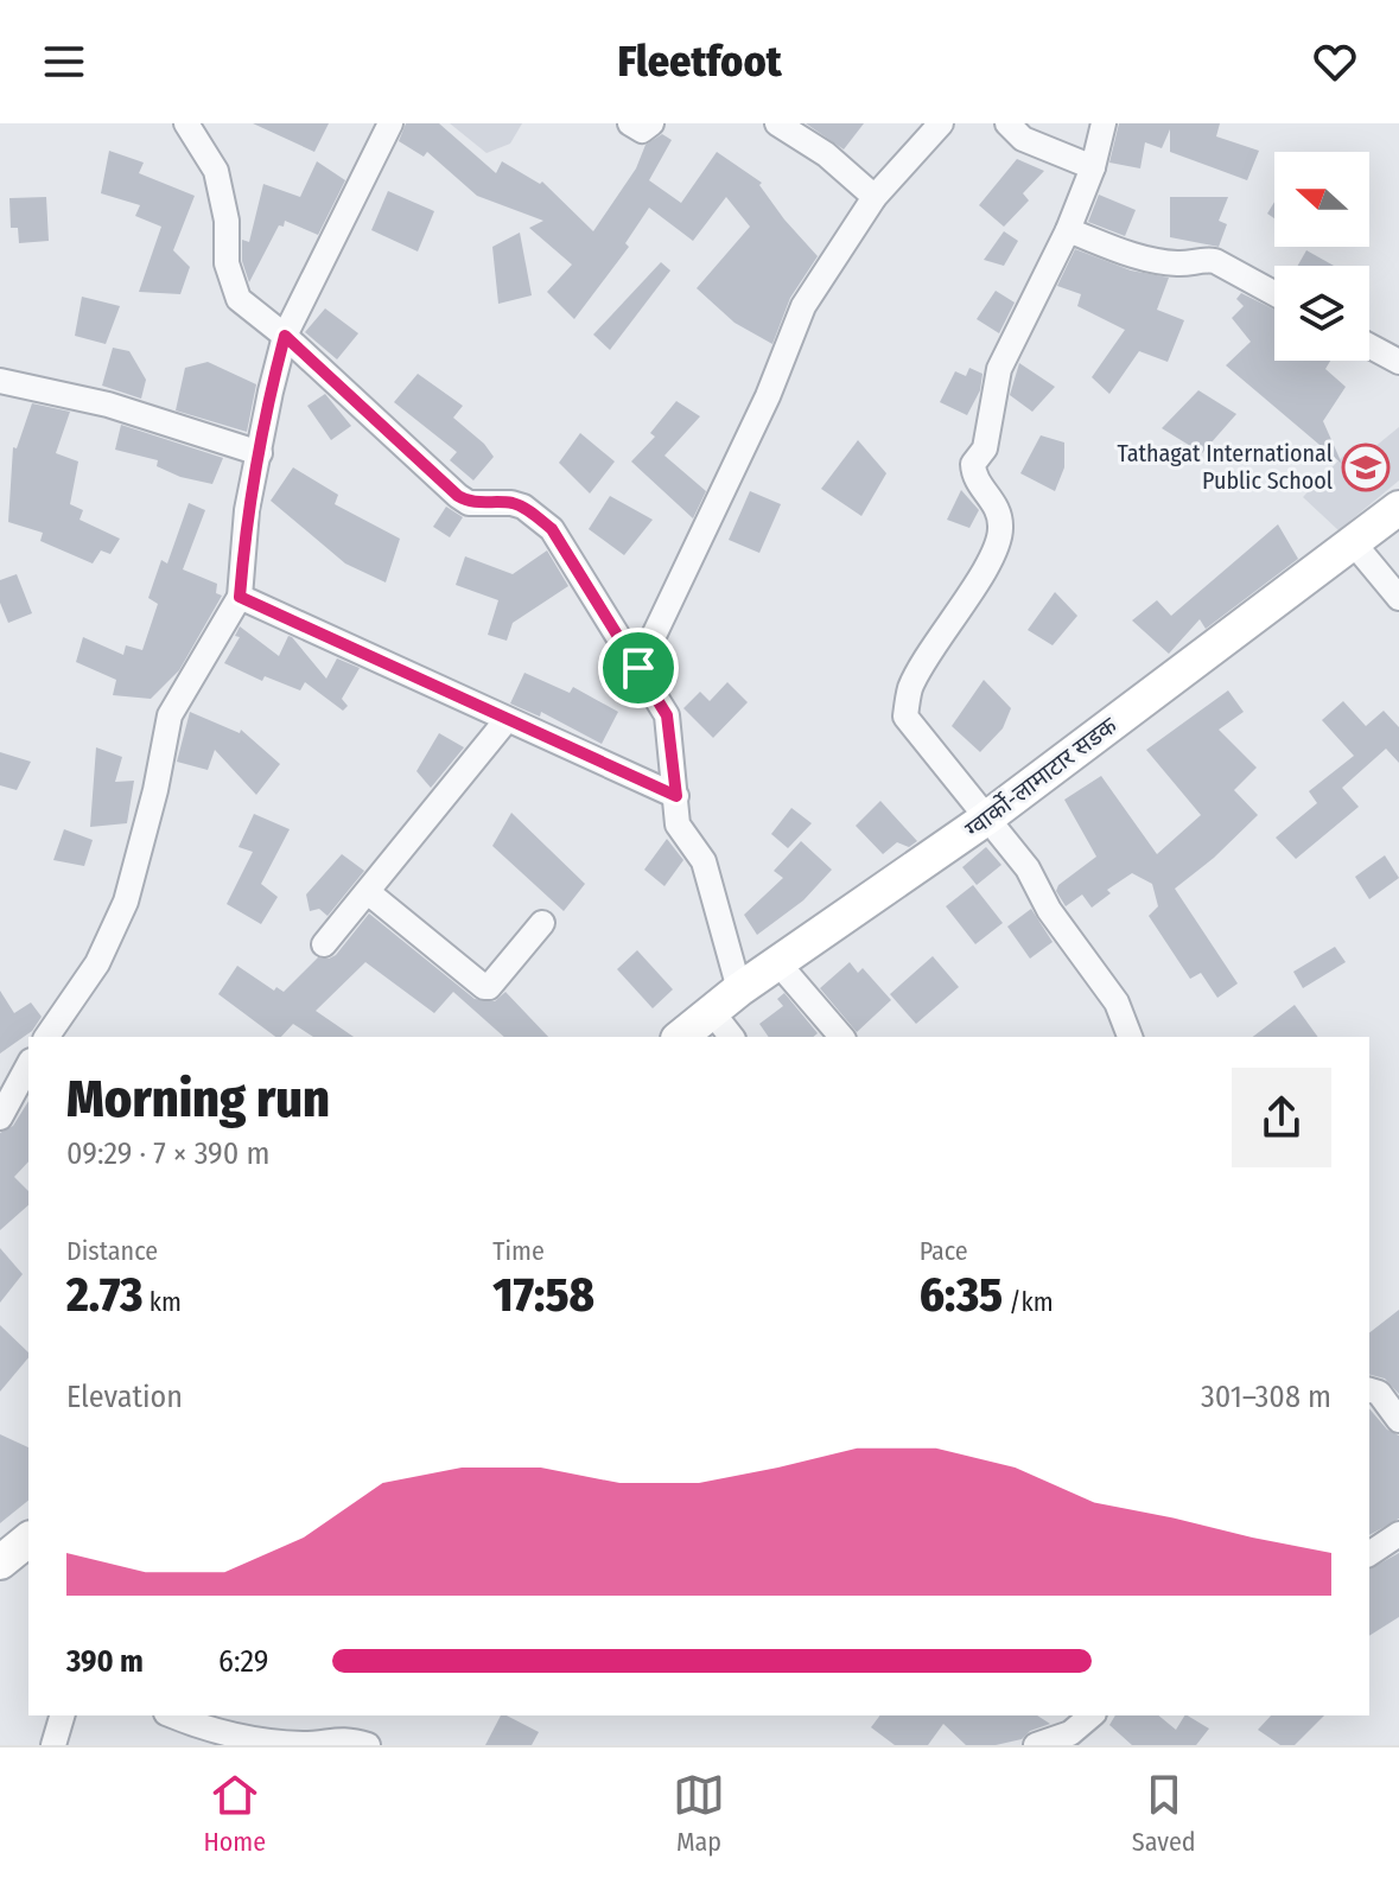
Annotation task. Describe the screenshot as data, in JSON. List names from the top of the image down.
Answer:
{
  "streets": {
    "main road": ["ग्वार्को-लामाटार सडक"]
  },
  "places": {
    "school or university": ["Tathagat International Public School"]
  },
  "north": "left",
  "page": {
    "header": "Fleetfoot",
    "heading": ["Morning run", "09:29 · 7 × 390 m"],
    "stats": [
      ["Distance", "2.73 km"],
      ["Time", "17:58"],
      ["Pace", "6:35 /km"]
    ],
    "chart": ["Elevation", "301–308 m"],
    "list": [
      {
        "name": "390 m",
        "note": "6:29"
      }
    ],
    "tabs": ["Home", "Map", "Saved"]
  }
}
